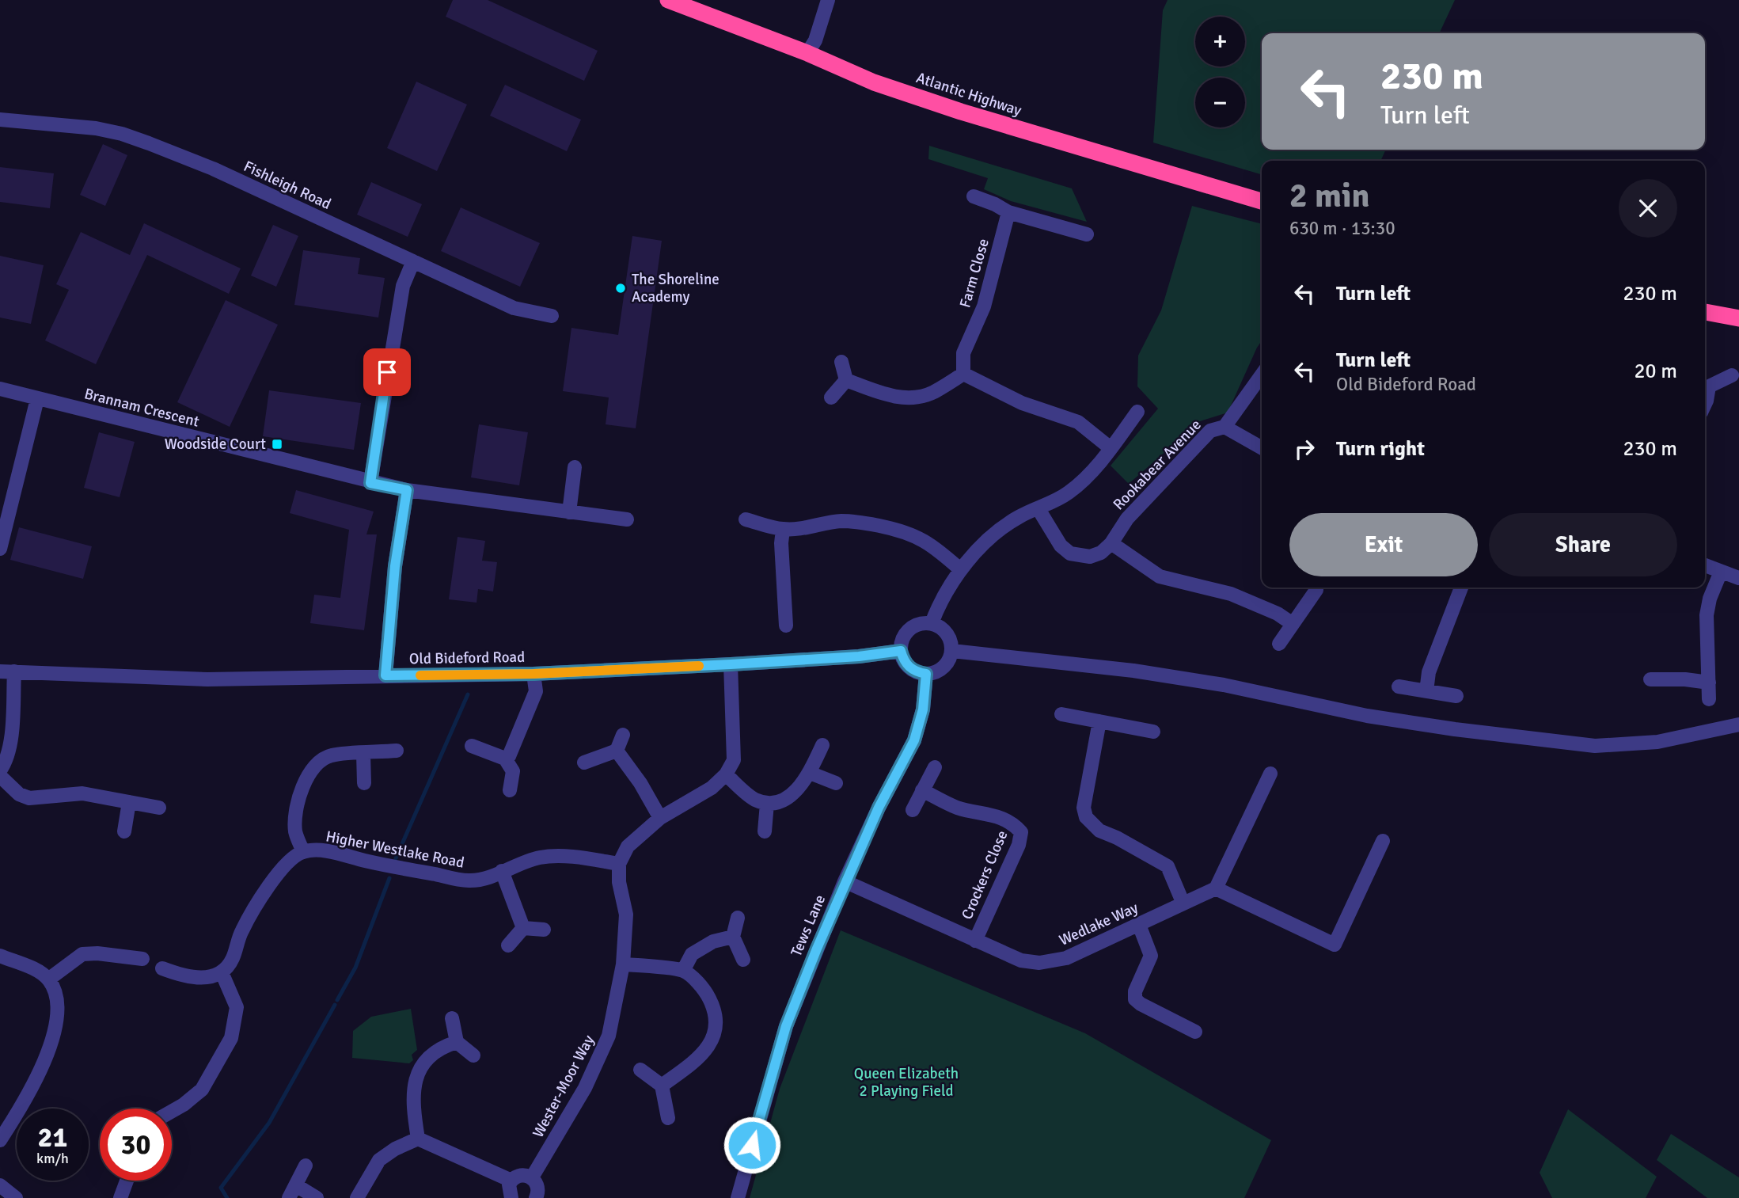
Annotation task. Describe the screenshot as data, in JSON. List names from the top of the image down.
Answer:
{
  "streets": {
    "highway": ["Atlantic Highway"],
    "street": [
      "Fishleigh Road",
      "Farm Close",
      "Brannam Crescent",
      "Rookabear Avenue",
      "Old Bideford Road",
      "Higher Westlake Road",
      "Crockers Close",
      "Wedlake Way",
      "Tews Lane",
      "Wester-Moor Way"
    ]
  },
  "crossings": [
    ["Old Bideford Road", "Tews Lane"],
    ["Higher Westlake Road", "Wester-Moor Way"],
    ["Crockers Close", "Wedlake Way"],
    ["Wedlake Way", "Tews Lane"]
  ],
  "parks": ["Queen Elizabeth 2 Playing Field"],
  "places": {
    "other": ["The Shoreline Academy"],
    "transit": ["Woodside Court"]
  },
  "page": {
    "map_buttons": ["+", "−"],
    "turn": ["230 m", "Turn left"],
    "heading": ["2 min", "630 m · 13:30"],
    "list": [
      {
        "name": "Turn left",
        "value": "230 m"
      },
      {
        "name": "Turn left",
        "note": "Old Bideford Road",
        "value": "20 m"
      },
      {
        "name": "Turn right",
        "value": "230 m"
      }
    ],
    "buttons": ["Exit", "Share"],
    "speed": "21 km/h",
    "limit": "30"
  }
}
